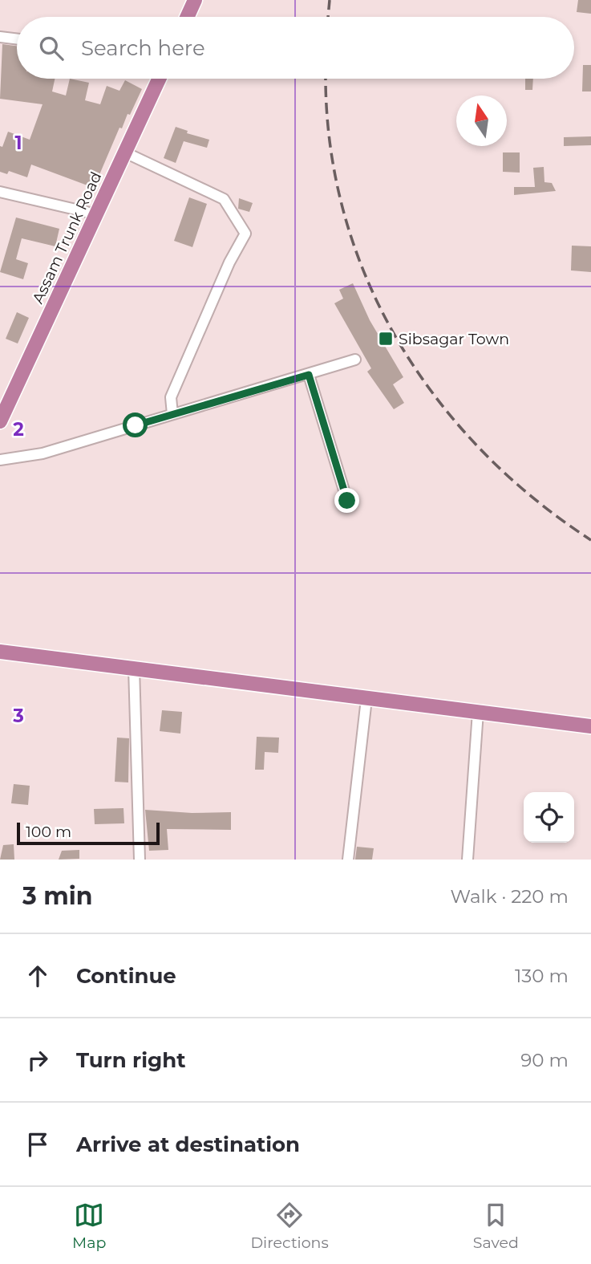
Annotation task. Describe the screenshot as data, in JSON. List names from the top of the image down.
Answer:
{
  "streets": {
    "highway": ["Assam Trunk Road"]
  },
  "places": {
    "transit": ["Sibsagar Town"]
  },
  "scale_bar": "100 m",
  "north": "top",
  "page": {
    "search": "Search here",
    "scale": "100 m",
    "heading": ["3 min", "Walk · 220 m"],
    "list": [
      ["Continue", "130 m"],
      ["Turn right", "90 m"],
      "Arrive at destination"
    ],
    "nav": ["Map", "Directions", "Saved"]
  },
  "grid": {
    "rows": ["1", "2", "3"]
  }
}
